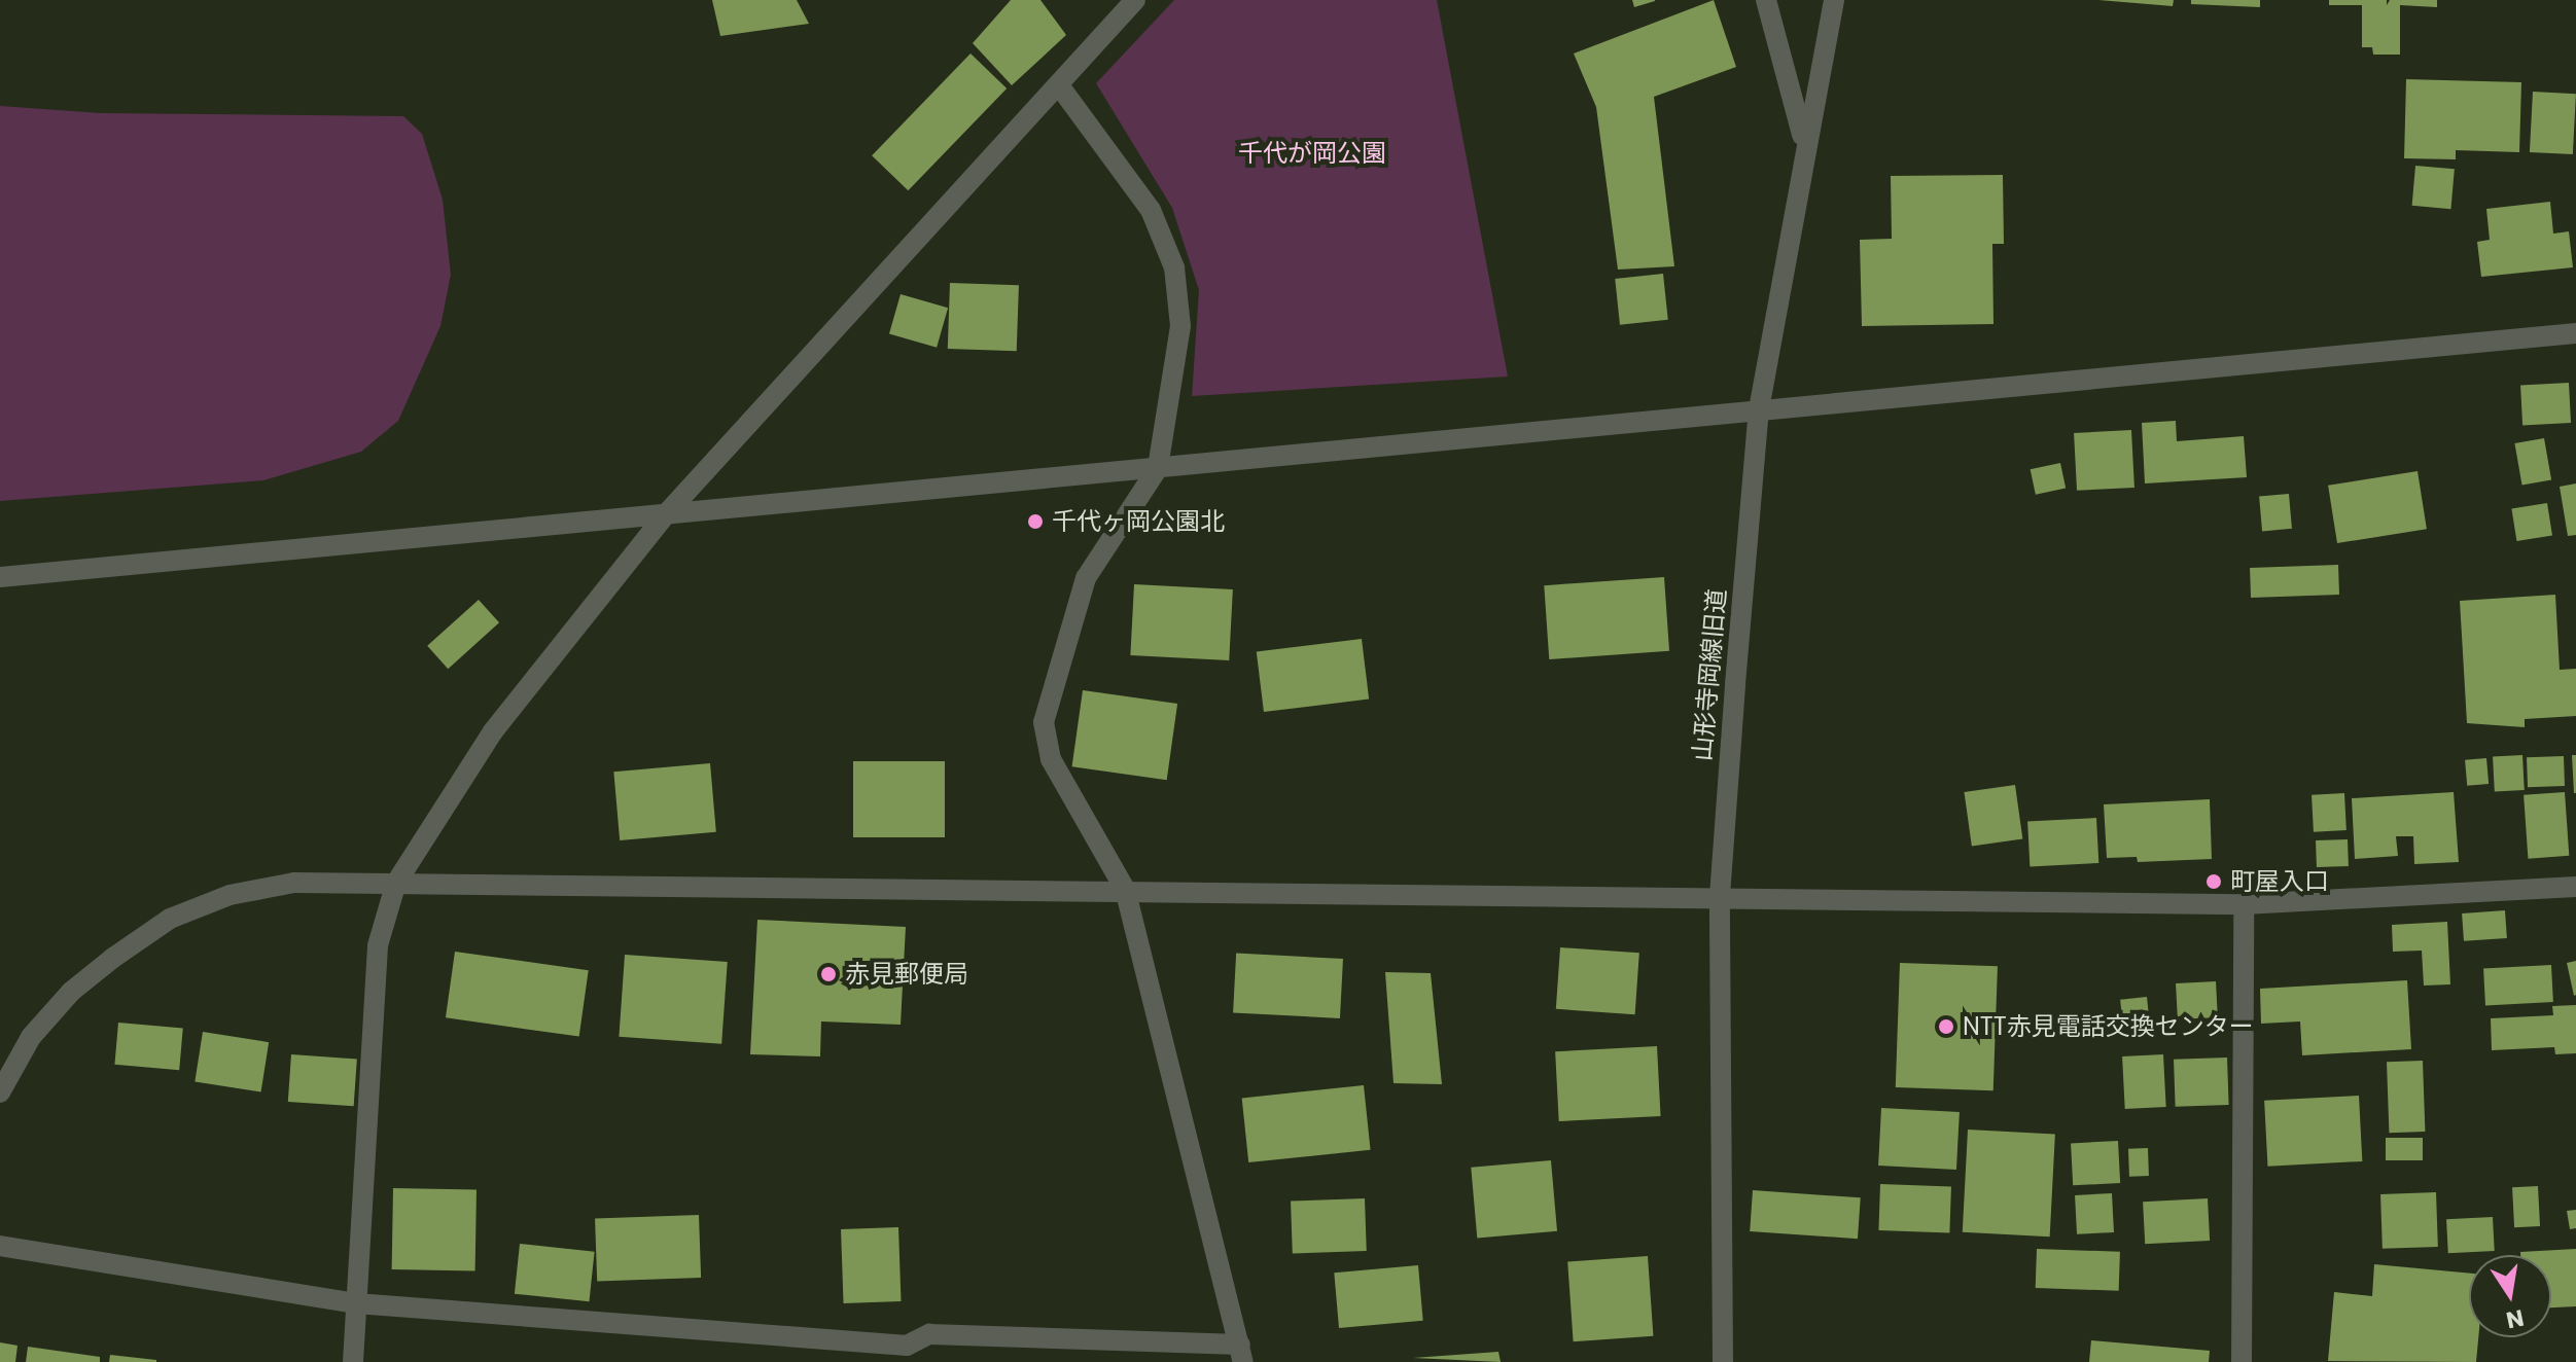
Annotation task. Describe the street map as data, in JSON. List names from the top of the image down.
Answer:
{
  "streets": {
    "street": ["山形寺岡線旧道"]
  },
  "parks": ["千代が岡公園"],
  "places": [
    "千代ヶ岡公園北",
    "町屋入口",
    "赤見郵便局",
    "NTT赤見電話交換センター"
  ],
  "north": "bottom"
}
